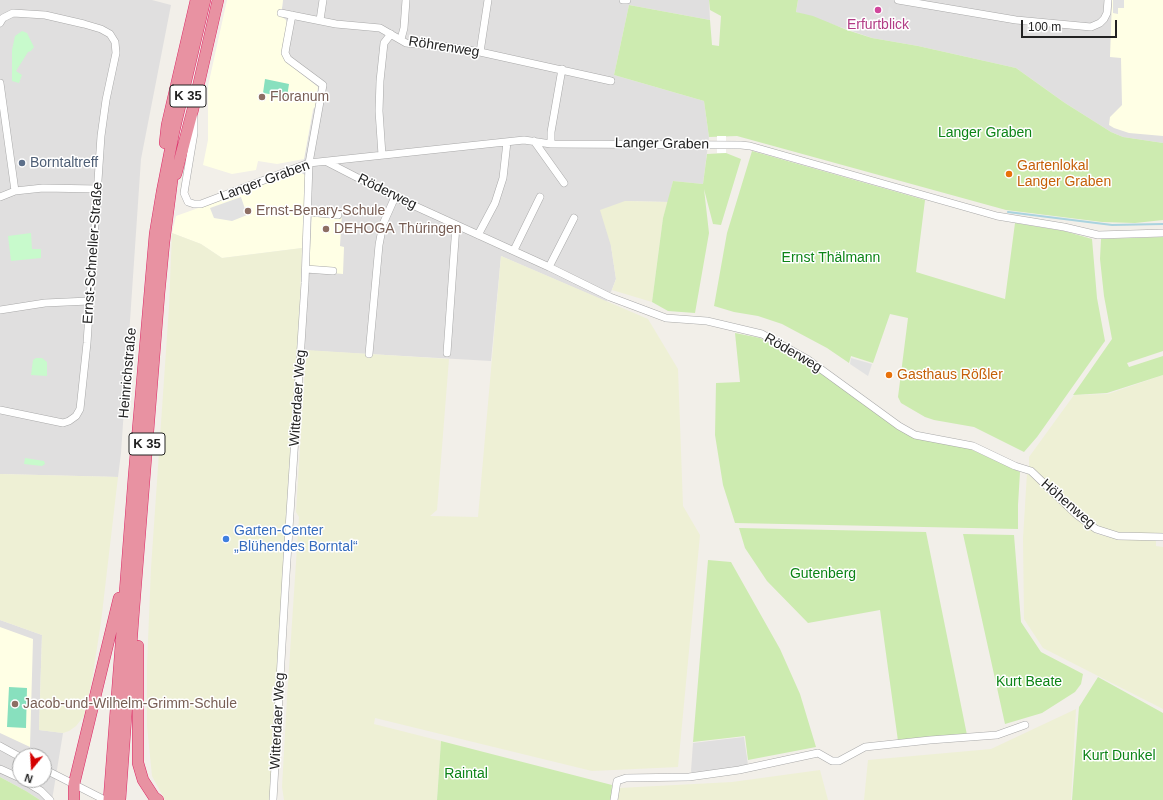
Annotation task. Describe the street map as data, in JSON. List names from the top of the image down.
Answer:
{
  "streets": {
    "highway": ["K 35", "Heinrichstraße"],
    "street": [
      "Röhrenweg",
      "Langer Graben",
      "Röderweg",
      "Ernst-Schneller-Straße",
      "Witterdaer Weg",
      "Höhenweg"
    ]
  },
  "crossings": [
    ["Röhrenweg", "Witterdaer Weg"],
    ["K 35", "Langer Graben"],
    ["K 35", "Heinrichstraße"],
    ["Langer Graben", "Röderweg"],
    ["Langer Graben", "Witterdaer Weg"],
    ["Röderweg", "Höhenweg"]
  ],
  "parks": [
    "Langer Graben",
    "Ernst Thälmann",
    "Gutenberg",
    "Kurt Beate",
    "Kurt Dunkel",
    "Raintal"
  ],
  "places": [
    "Erfurtblick",
    "Floranum",
    "Borntaltreff",
    "Gartenlokal Langer Graben",
    "Ernst-Benary-Schule",
    "DEHOGA Thüringen",
    "Gasthaus Rößler",
    "Garten-Center „Blühendes Borntal“",
    "Jacob-und-Wilhelm-Grimm-Schule"
  ],
  "scale_bar": "100 m",
  "north": "bottom"
}
